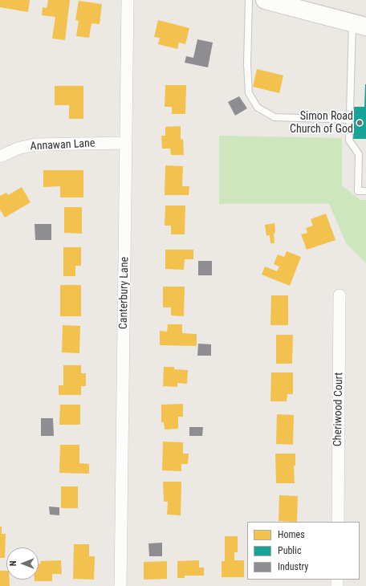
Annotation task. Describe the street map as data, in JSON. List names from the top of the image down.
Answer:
{
  "streets": {
    "street": ["Annawan Lane", "Canterbury Lane", "Cheriwood Court"]
  },
  "crossings": [
    ["Annawan Lane", "Canterbury Lane"]
  ],
  "places": ["Simon Road Church of God"],
  "legend": ["Homes", "Public", "Industry"],
  "north": "left"
}
